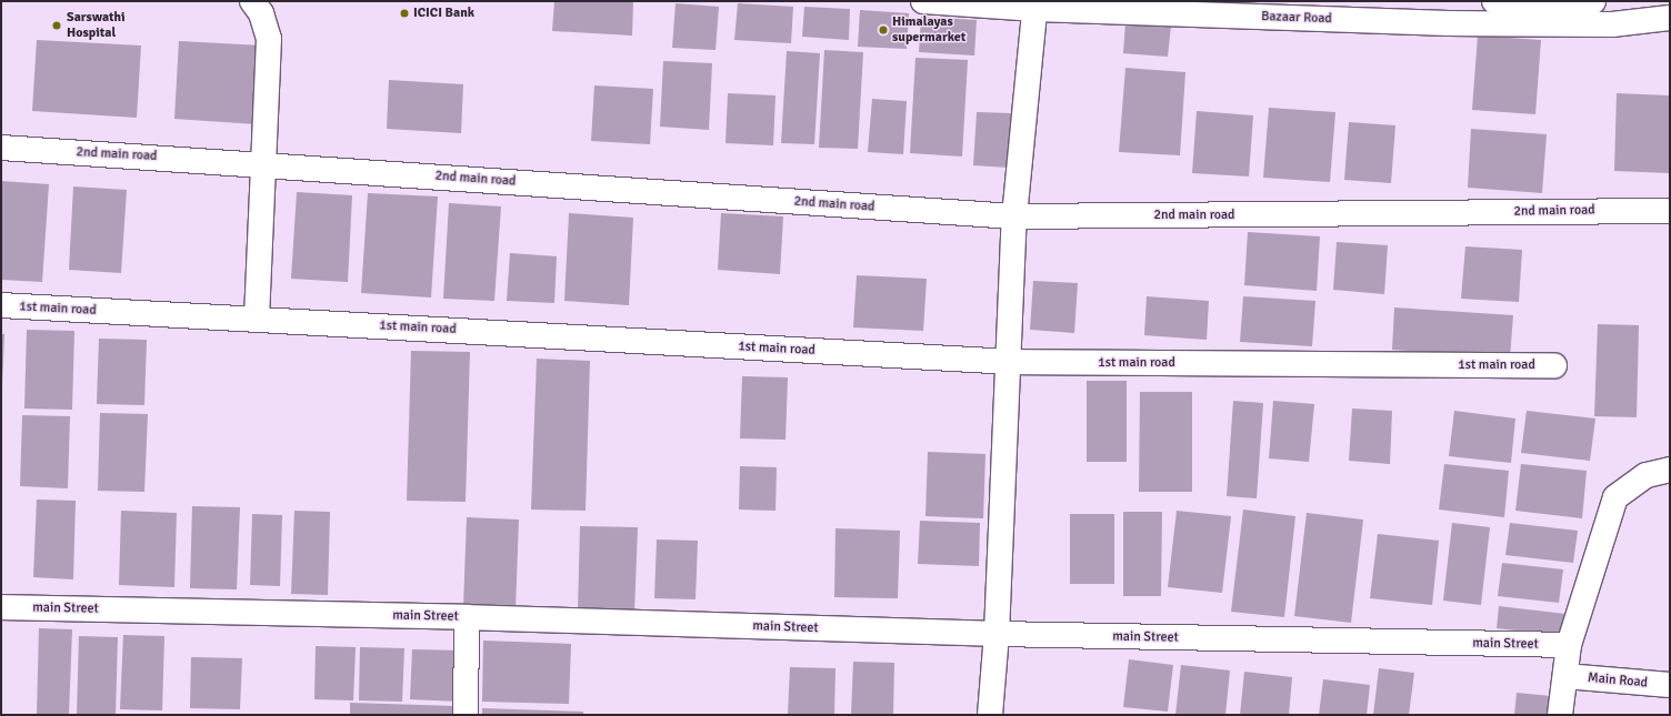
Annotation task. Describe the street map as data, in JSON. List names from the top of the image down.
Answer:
{
  "streets": {
    "street": [
      "Bazaar Road",
      "2nd main road",
      "1st main road",
      "main Street",
      "Main Road"
    ]
  },
  "places": ["ICICI Bank", "Sarswathi Hospital", "Himalayas supermarket"]
}
